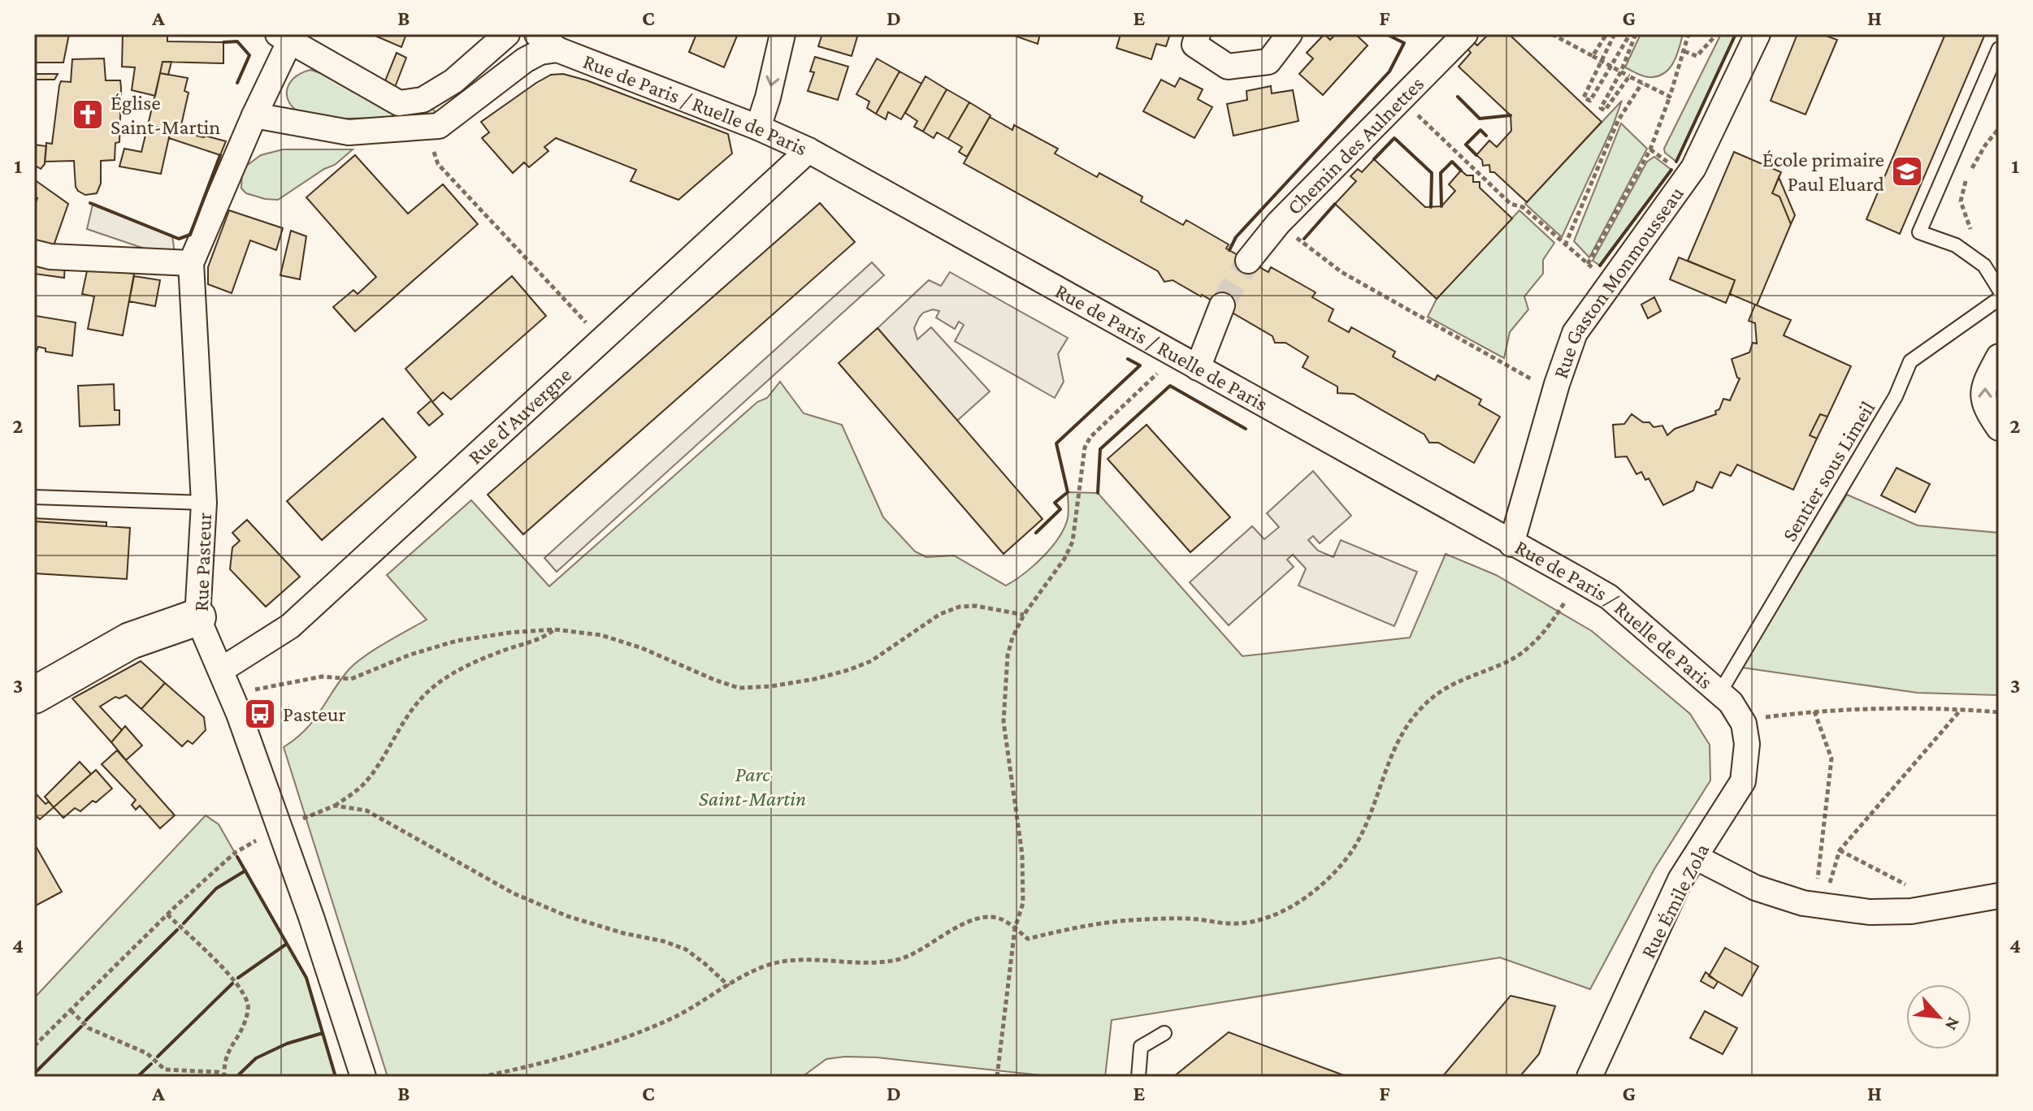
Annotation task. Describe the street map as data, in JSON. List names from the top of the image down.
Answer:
{
  "streets": {
    "street": [
      "Rue de Paris / Ruelle de Paris",
      "Chemin des Aulnettes",
      "Rue Gaston Monmousseau",
      "Rue d'Auvergne",
      "Rue Pasteur",
      "Rue Émile Zola"
    ],
    "lane": ["Sentier sous Limeil"]
  },
  "crossings": [
    ["Rue de Paris / Ruelle de Paris", "Rue Gaston Monmousseau"],
    ["Rue de Paris / Ruelle de Paris", "Rue d'Auvergne"],
    ["Rue de Paris / Ruelle de Paris", "Sentier sous Limeil"],
    ["Rue de Paris / Ruelle de Paris", "Rue Émile Zola"],
    ["Rue d'Auvergne", "Rue Pasteur"]
  ],
  "parks": ["Parc Saint-Martin"],
  "places": {
    "church": ["Église Saint-Martin"],
    "school or university": ["École primaire Paul Eluard"],
    "bus stop": ["Pasteur"]
  },
  "north": "bottom right",
  "grid": {
    "columns": [
      "A",
      "B",
      "C",
      "D",
      "E",
      "F",
      "G",
      "H"
    ],
    "rows": [
      "1",
      "2",
      "3",
      "4"
    ]
  }
}
